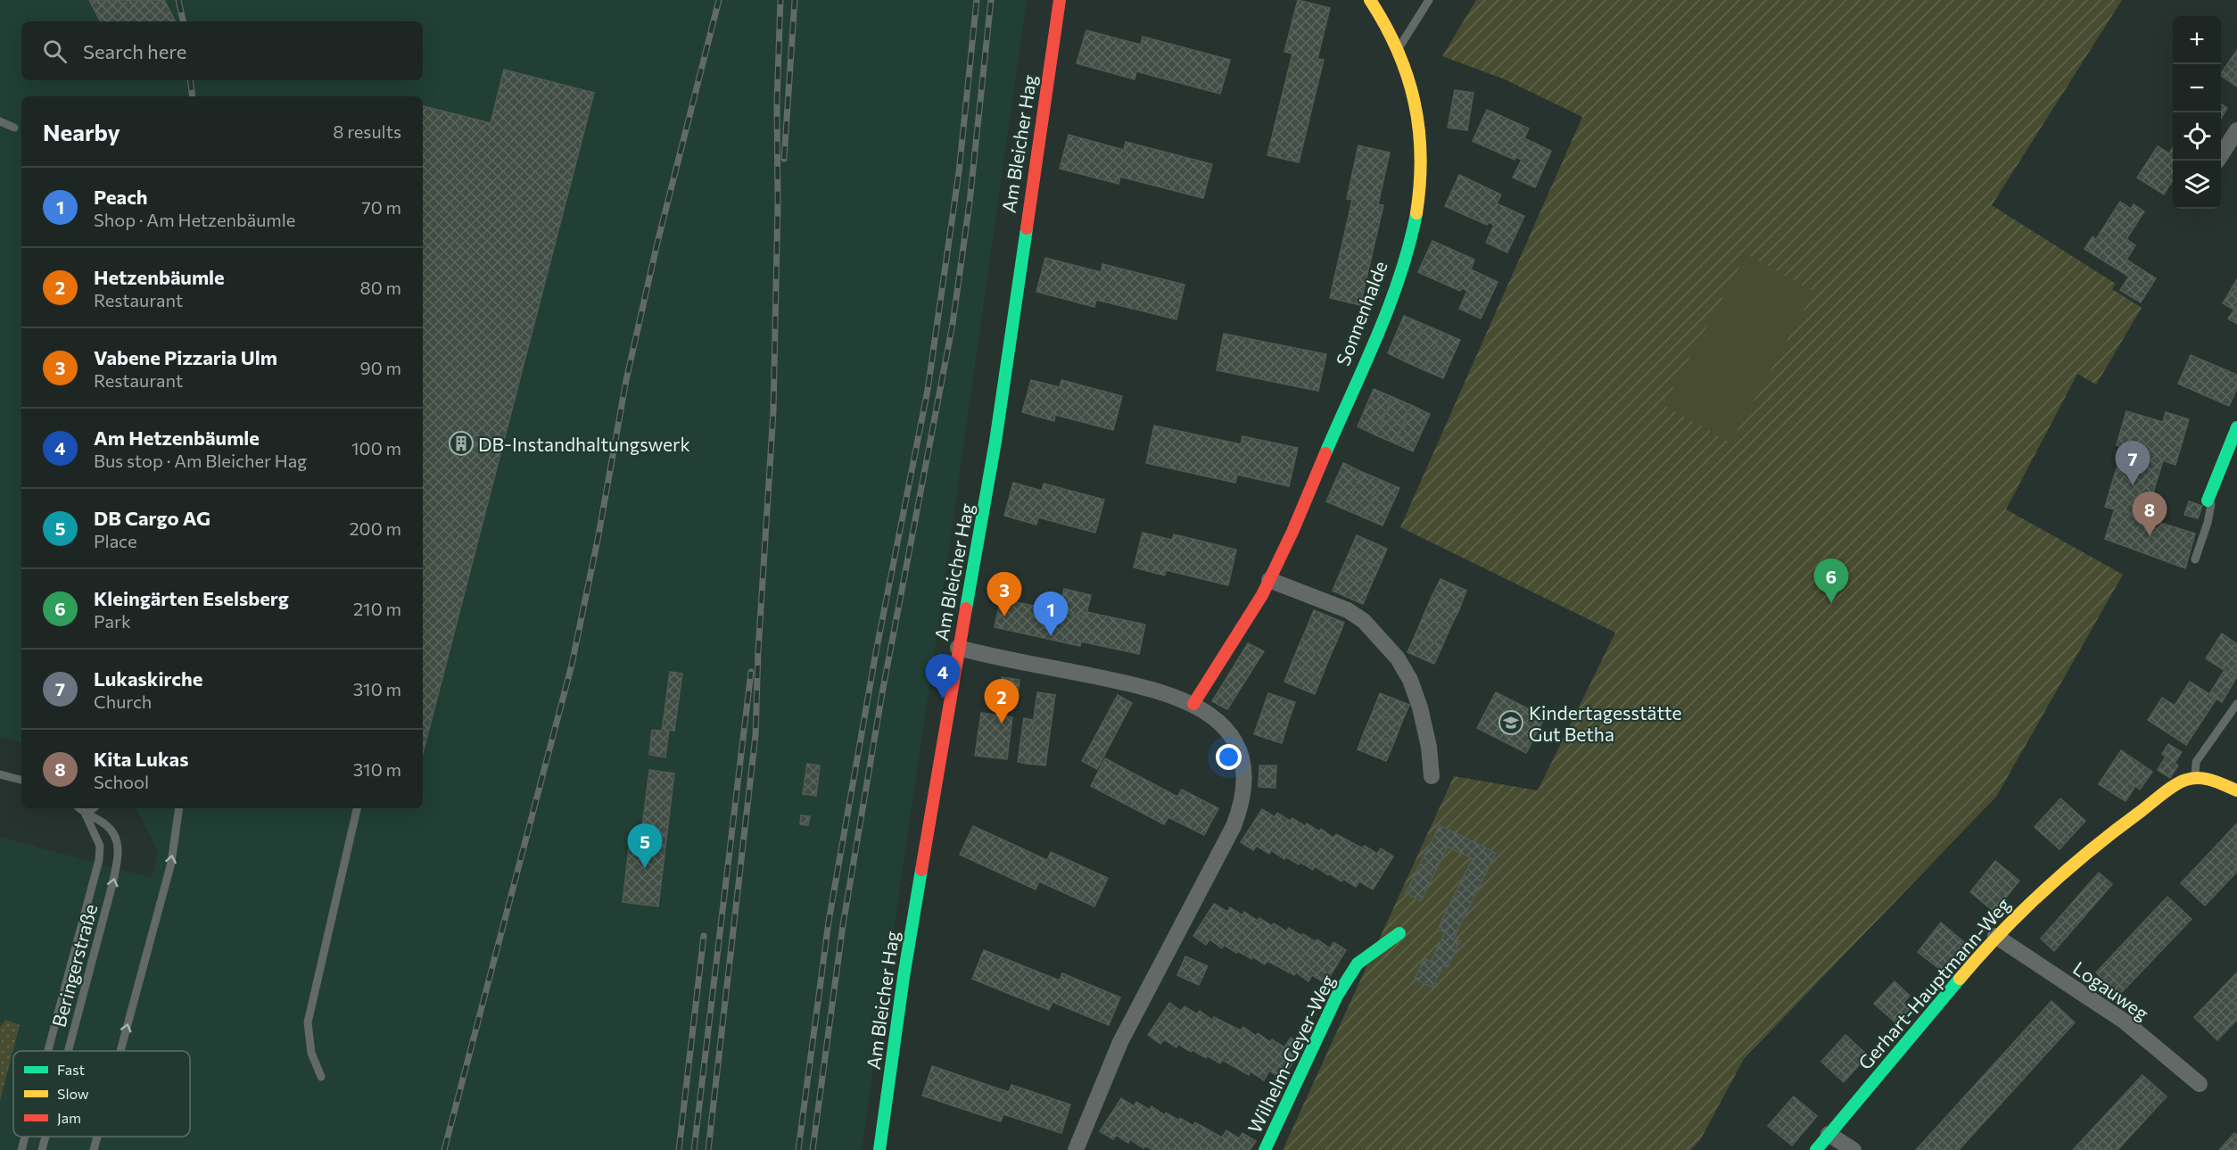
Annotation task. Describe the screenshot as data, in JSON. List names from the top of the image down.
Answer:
{
  "streets": {
    "street": [
      "Am Bleicher Hag",
      "Sonnenhalde",
      "Gerhart-Hauptmann-Weg",
      "Logauweg",
      "Wilhelm-Geyer-Weg"
    ],
    "lane": ["Beringerstraße"]
  },
  "crossings": [
    ["Gerhart-Hauptmann-Weg", "Logauweg"]
  ],
  "places": {
    "building": ["DB-Instandhaltungswerk"],
    "school or university": ["Kindertagesstätte Gut Betha"]
  },
  "legend": ["Fast", "Slow", "Jam"],
  "page": {
    "map_buttons": ["+", "−"],
    "search": "Search here",
    "heading": ["Nearby", "8 results"],
    "list": [
      {
        "mark": "1",
        "name": "Peach",
        "note": "Shop · Am Hetzenbäumle",
        "value": "70 m"
      },
      {
        "mark": "2",
        "name": "Hetzenbäumle",
        "note": "Restaurant",
        "value": "80 m"
      },
      {
        "mark": "3",
        "name": "Vabene Pizzaria Ulm",
        "note": "Restaurant",
        "value": "90 m"
      },
      {
        "mark": "4",
        "name": "Am Hetzenbäumle",
        "note": "Bus stop · Am Bleicher Hag",
        "value": "100 m"
      },
      {
        "mark": "5",
        "name": "DB Cargo AG",
        "note": "Place",
        "value": "200 m"
      },
      {
        "mark": "6",
        "name": "Kleingärten Eselsberg",
        "note": "Park",
        "value": "210 m"
      },
      {
        "mark": "7",
        "name": "Lukaskirche",
        "note": "Church",
        "value": "310 m"
      },
      {
        "mark": "8",
        "name": "Kita Lukas",
        "note": "School",
        "value": "310 m"
      }
    ],
    "pins": [
      "7",
      "8",
      "6",
      "3",
      "1",
      "4",
      "2",
      "5"
    ]
  }
}
